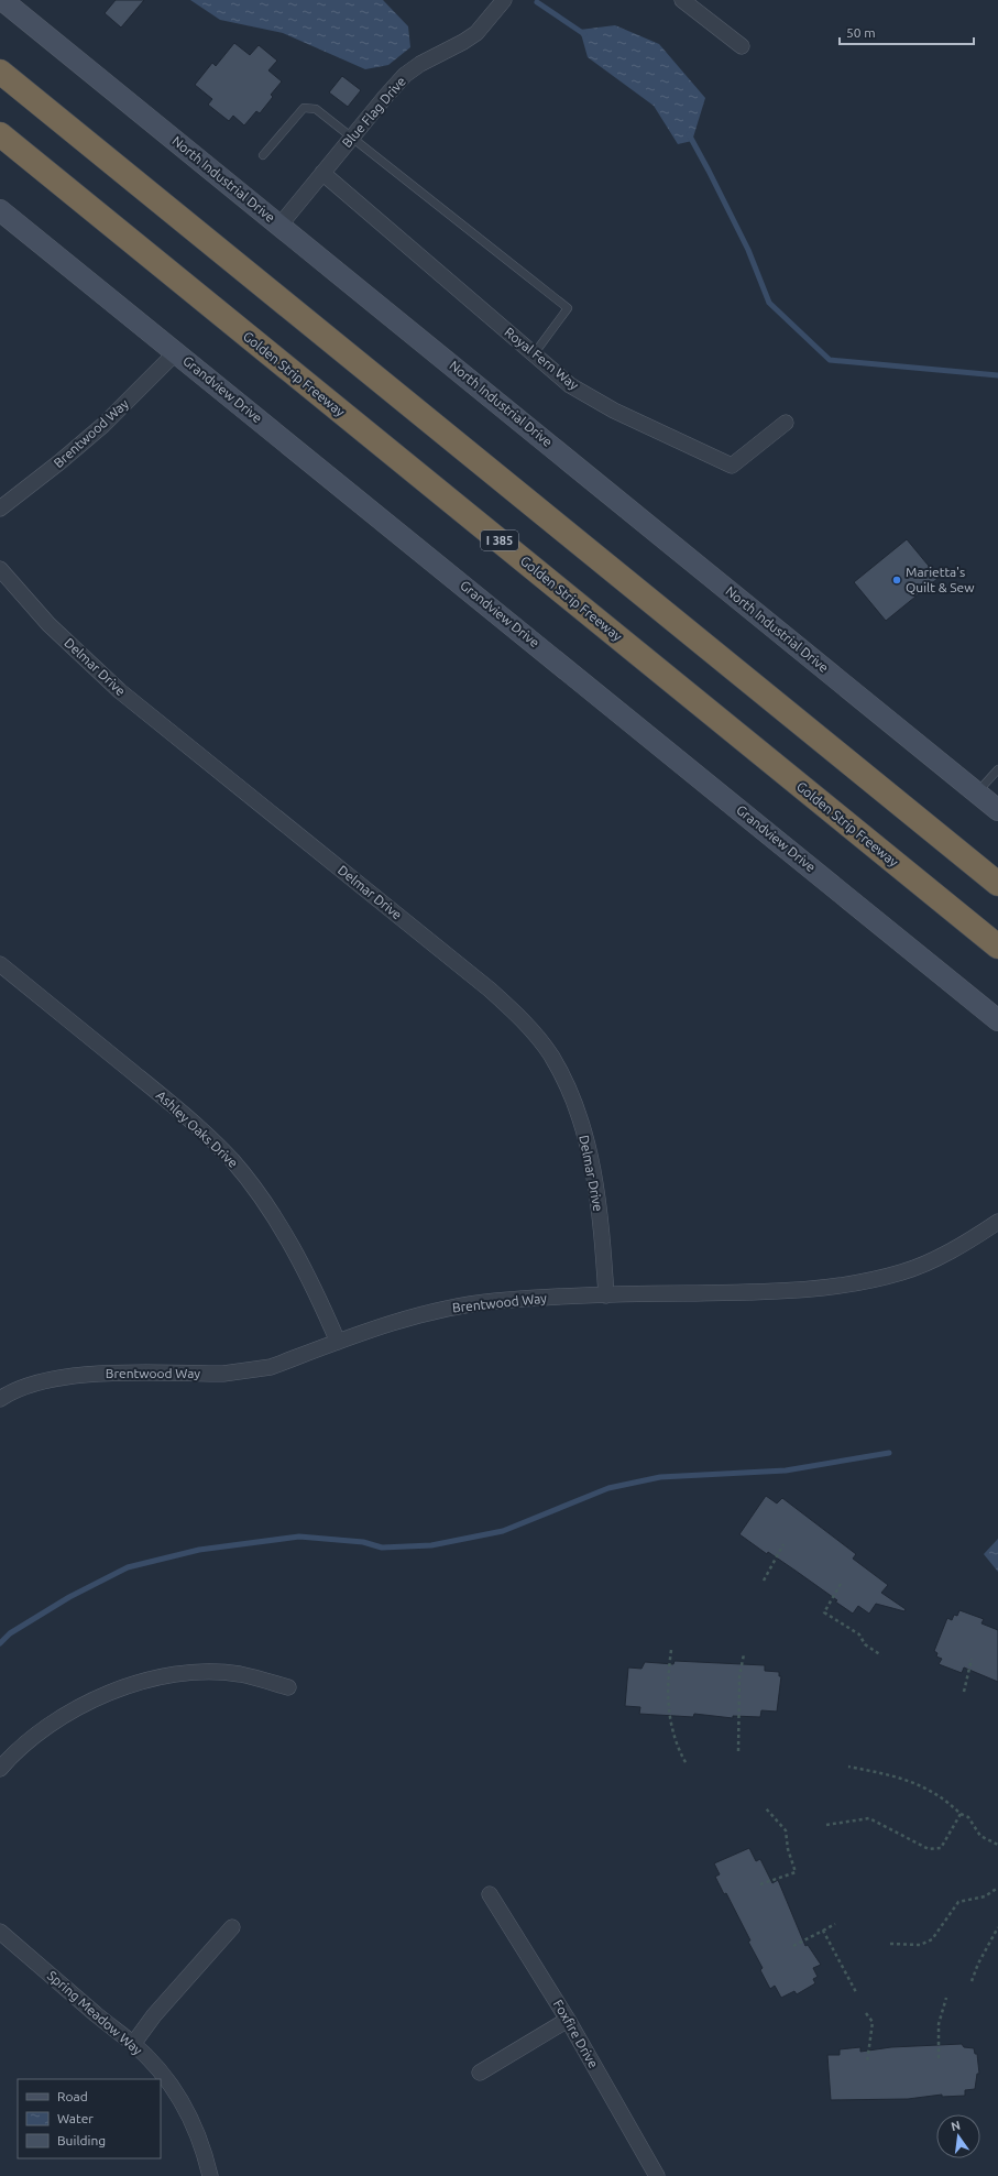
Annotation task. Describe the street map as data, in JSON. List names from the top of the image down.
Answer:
{
  "streets": {
    "highway": ["Golden Strip Freeway", "I 385"],
    "street": [
      "Blue Flag Drive",
      "North Industrial Drive",
      "Royal Fern Way",
      "Grandview Drive",
      "Brentwood Way",
      "Delmar Drive",
      "Ashley Oaks Drive",
      "Spring Meadow Way",
      "Foxfire Drive"
    ]
  },
  "crossings": [
    ["Blue Flag Drive", "North Industrial Drive"],
    ["Blue Flag Drive", "Royal Fern Way"],
    ["Grandview Drive", "Brentwood Way"],
    ["Brentwood Way", "Delmar Drive"],
    ["Brentwood Way", "Ashley Oaks Drive"]
  ],
  "places": ["Marietta's Quilt & Sew"],
  "legend": ["Road", "Water", "Building"],
  "scale_bar": "50 m",
  "north": "top"
}
